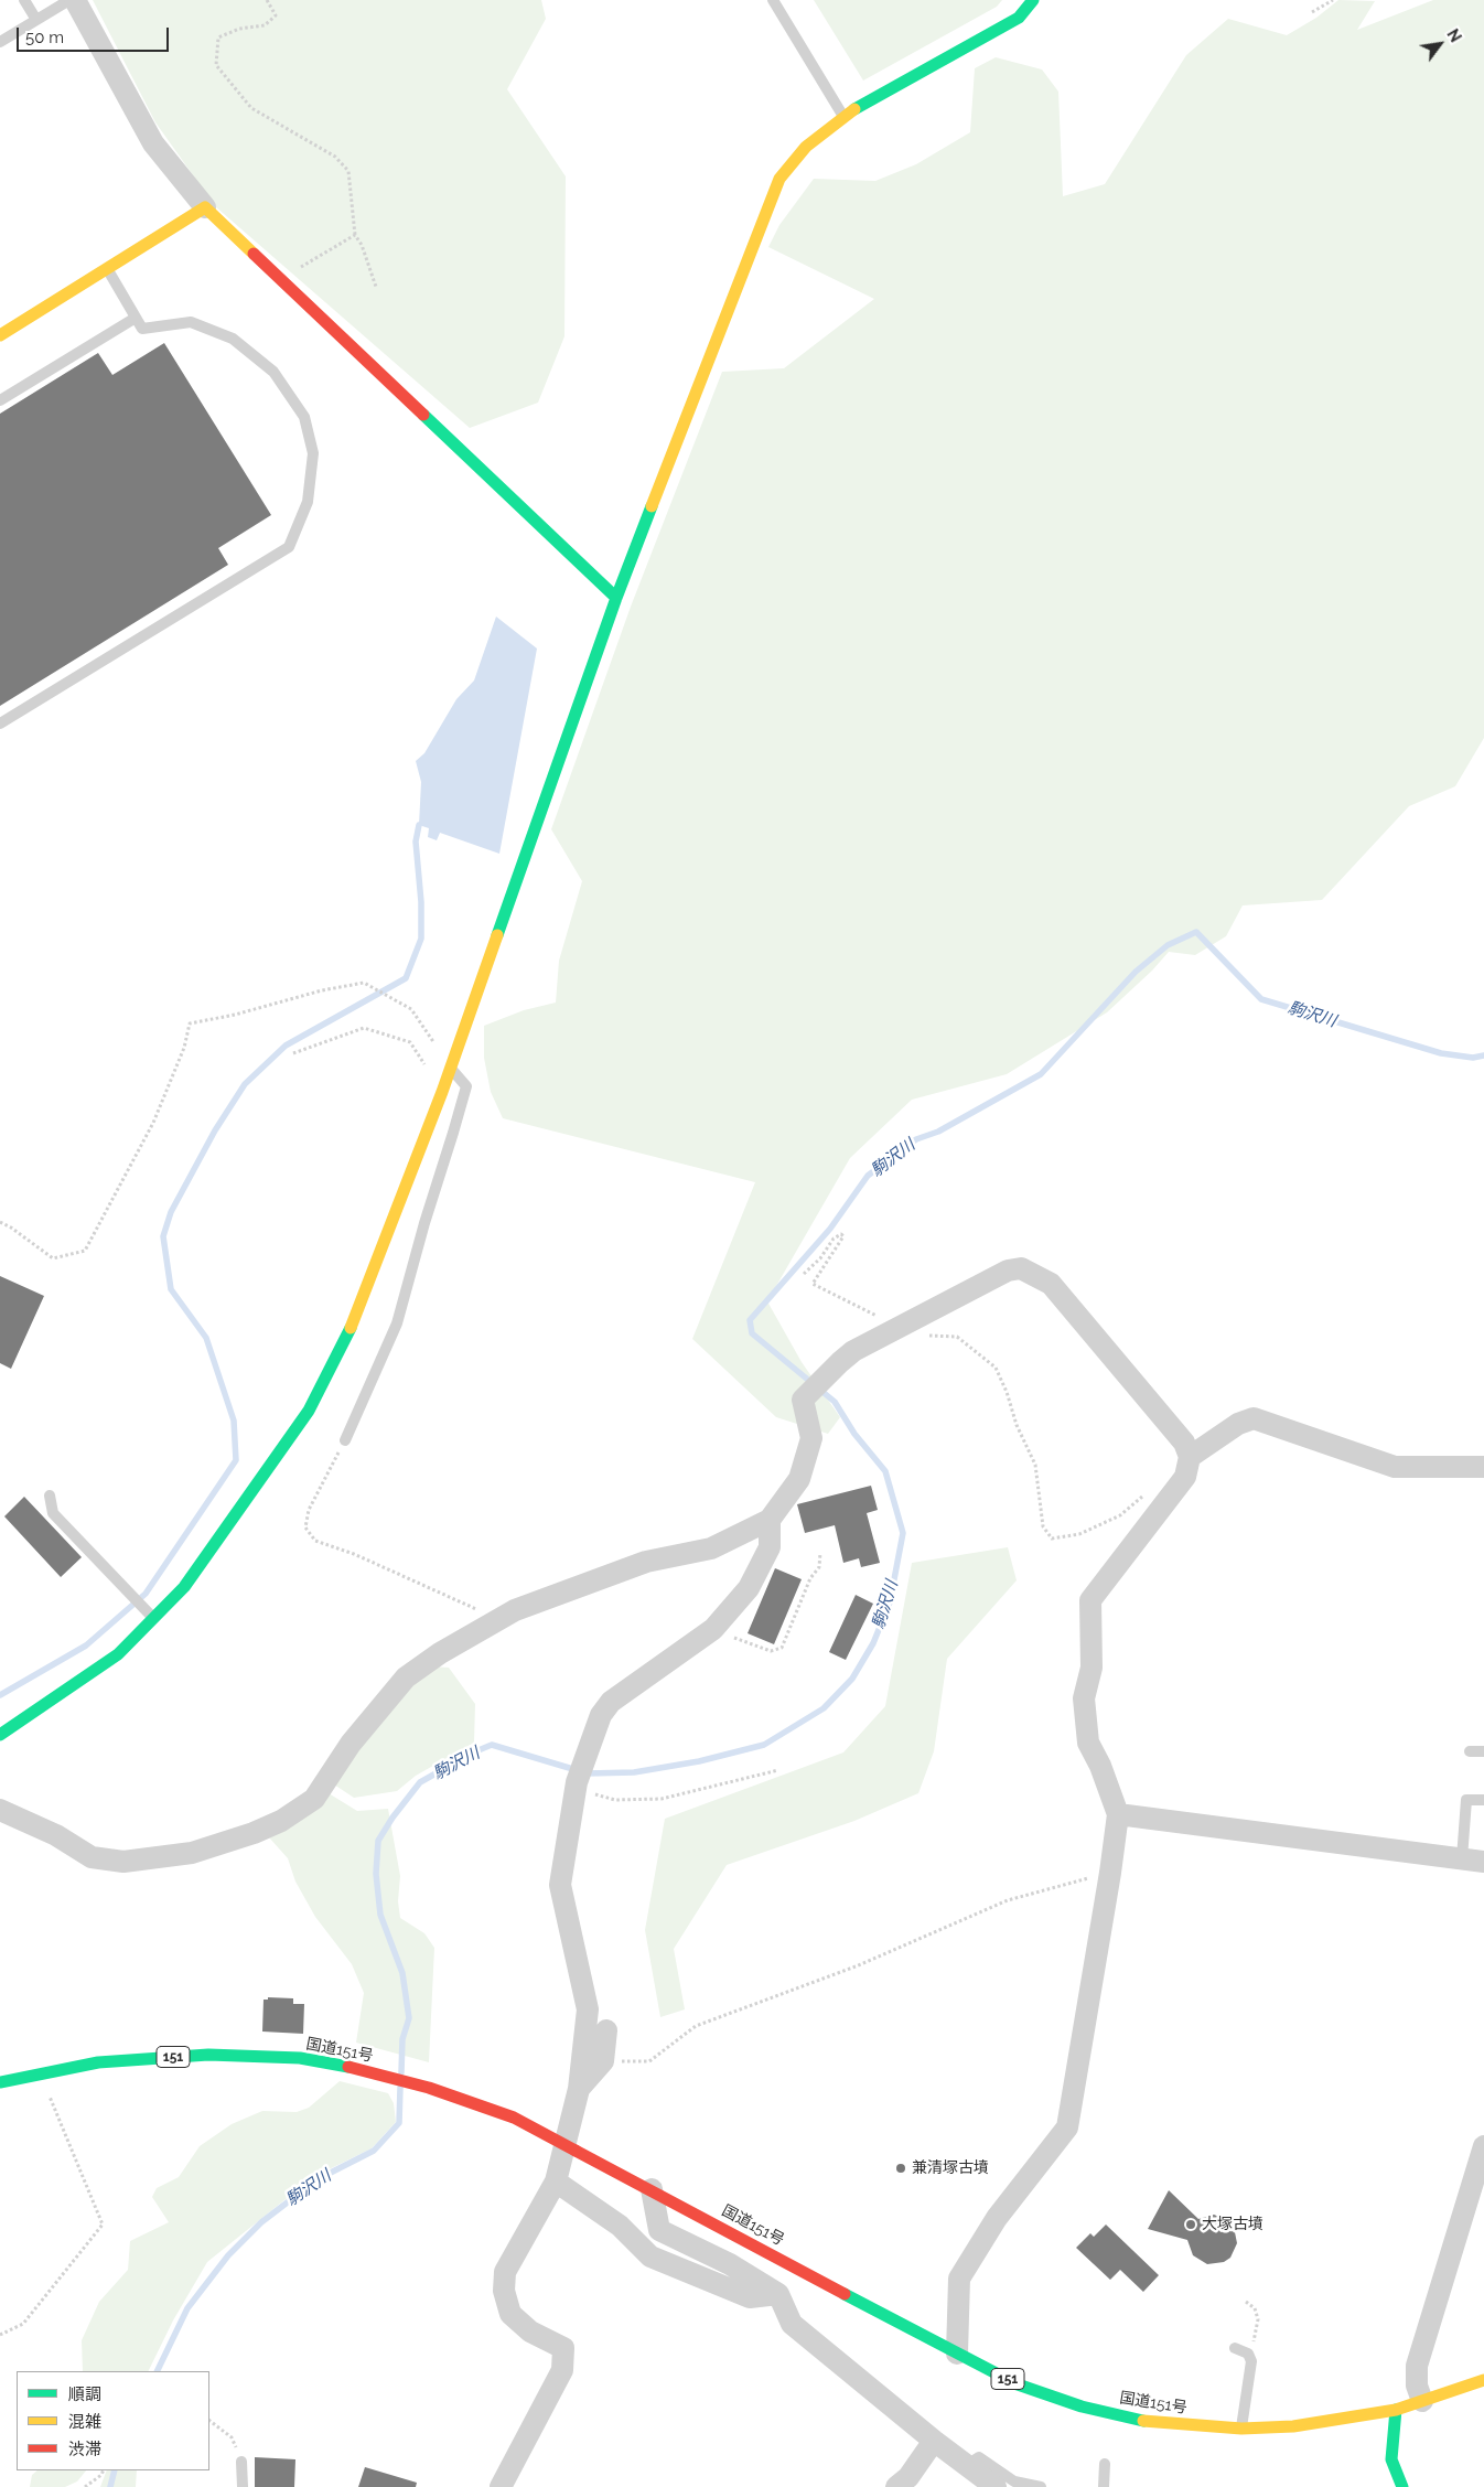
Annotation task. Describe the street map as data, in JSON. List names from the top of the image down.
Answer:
{
  "streets": {
    "main road": ["国道151号", "151"]
  },
  "water": ["駒沢川"],
  "places": ["兼清塚古墳", "大塚古墳"],
  "legend": ["順調", "混雑", "渋滞"],
  "scale_bar": "50 m",
  "north": "top right"
}
